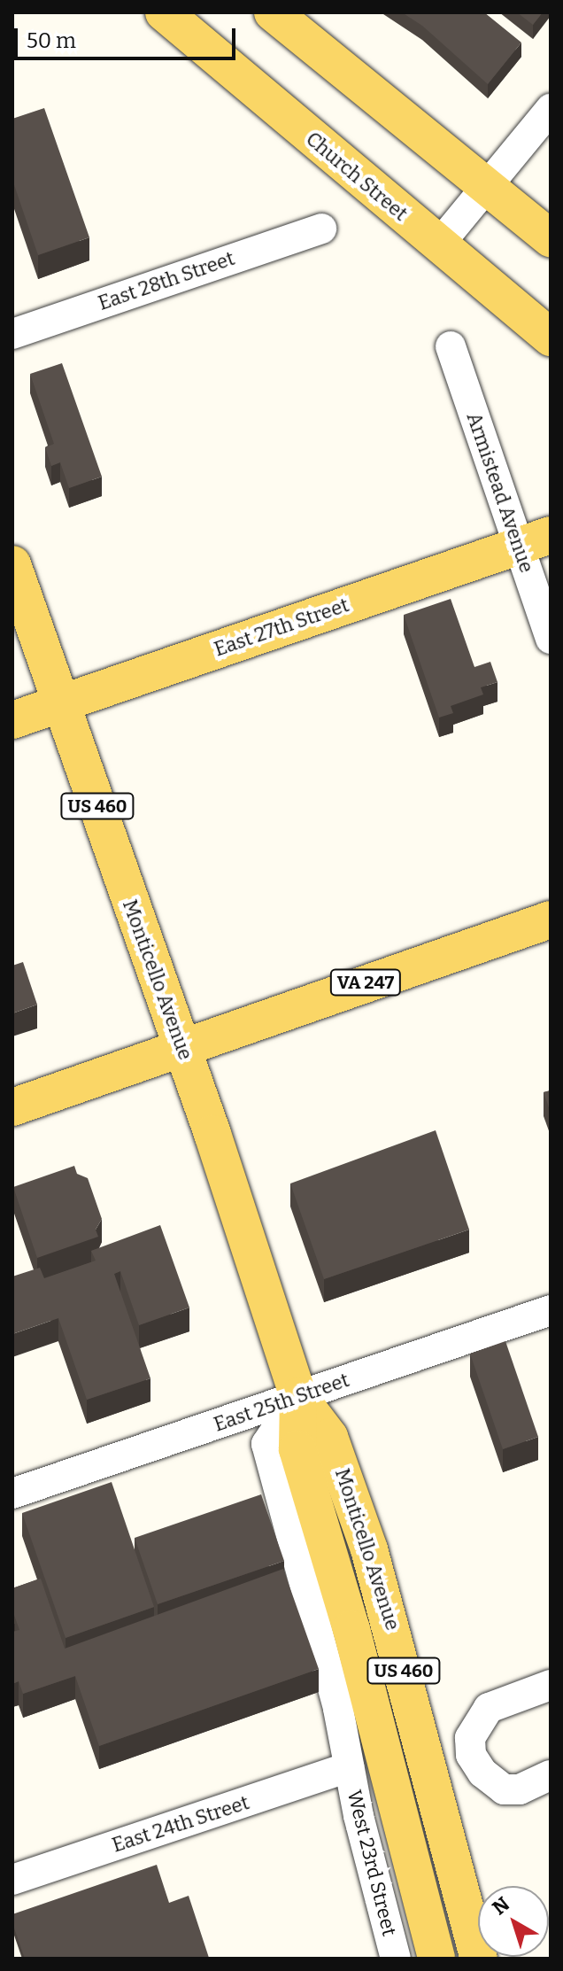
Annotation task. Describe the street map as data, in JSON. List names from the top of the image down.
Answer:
{
  "streets": {
    "main road": [
      "Church Street",
      "East 27th Street",
      "US 460",
      "Monticello Avenue",
      "VA 247"
    ],
    "street": [
      "East 28th Street",
      "Armistead Avenue",
      "East 25th Street",
      "East 24th Street",
      "West 23rd Street"
    ]
  },
  "crossings": [
    ["Armistead Avenue", "East 27th Street"],
    ["East 27th Street", "Monticello Avenue"],
    ["Monticello Avenue", "VA 247"],
    ["Monticello Avenue", "East 25th Street"],
    ["Monticello Avenue", "West 23rd Street"],
    ["East 25th Street", "West 23rd Street"],
    ["East 24th Street", "West 23rd Street"]
  ],
  "scale_bar": "50 m",
  "north": "top left"
}
